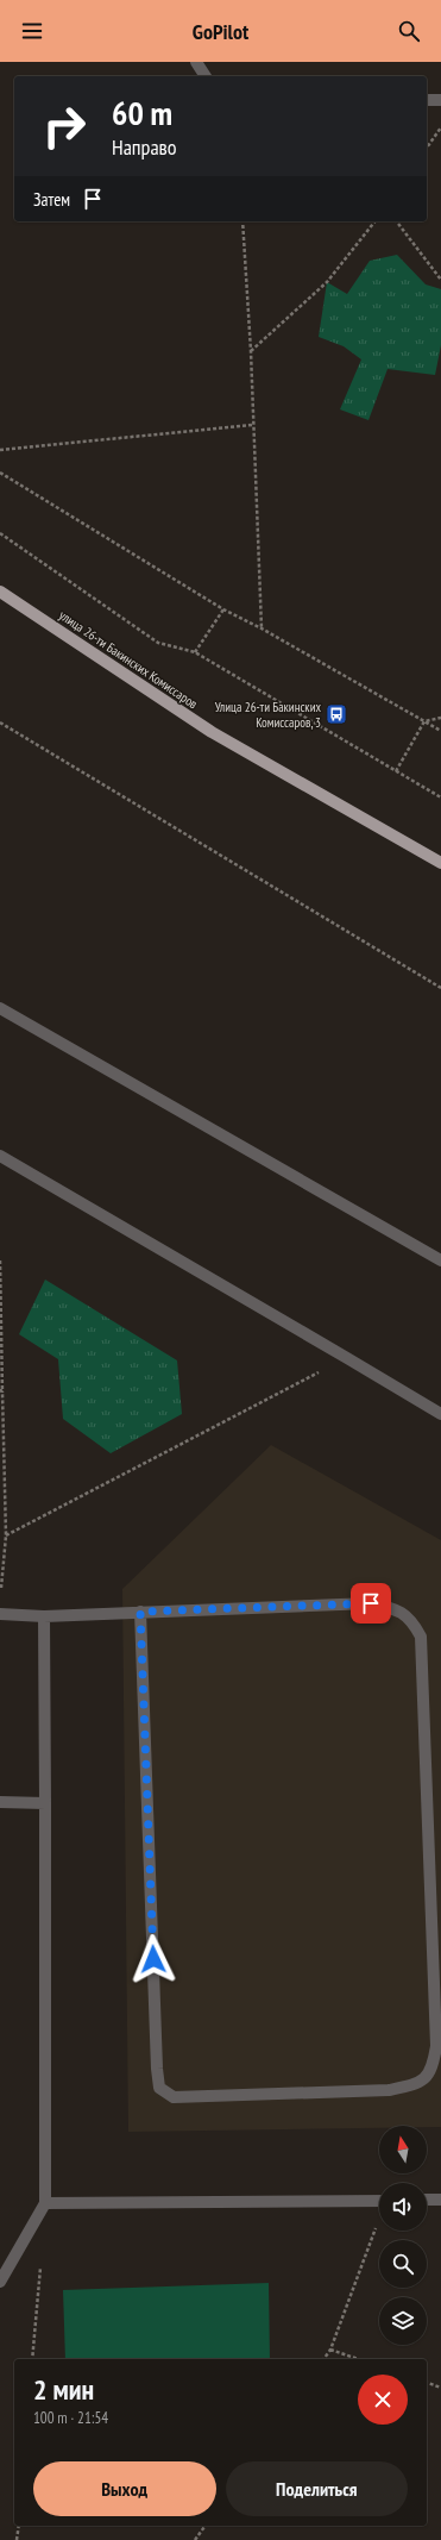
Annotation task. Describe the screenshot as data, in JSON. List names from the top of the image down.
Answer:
{
  "streets": {
    "main road": ["улица 26-ти Бакинских Комиссаров"]
  },
  "places": {
    "bus stop": ["Улица 26-ти Бакинских Комиссаров, 3"]
  },
  "north": "top",
  "page": {
    "header": "GoPilot",
    "turn": ["60 m", "Направо"],
    "then": "Затем",
    "heading": ["2 мин", "100 m · 21:54"],
    "buttons": ["Выход", "Поделиться"]
  }
}
